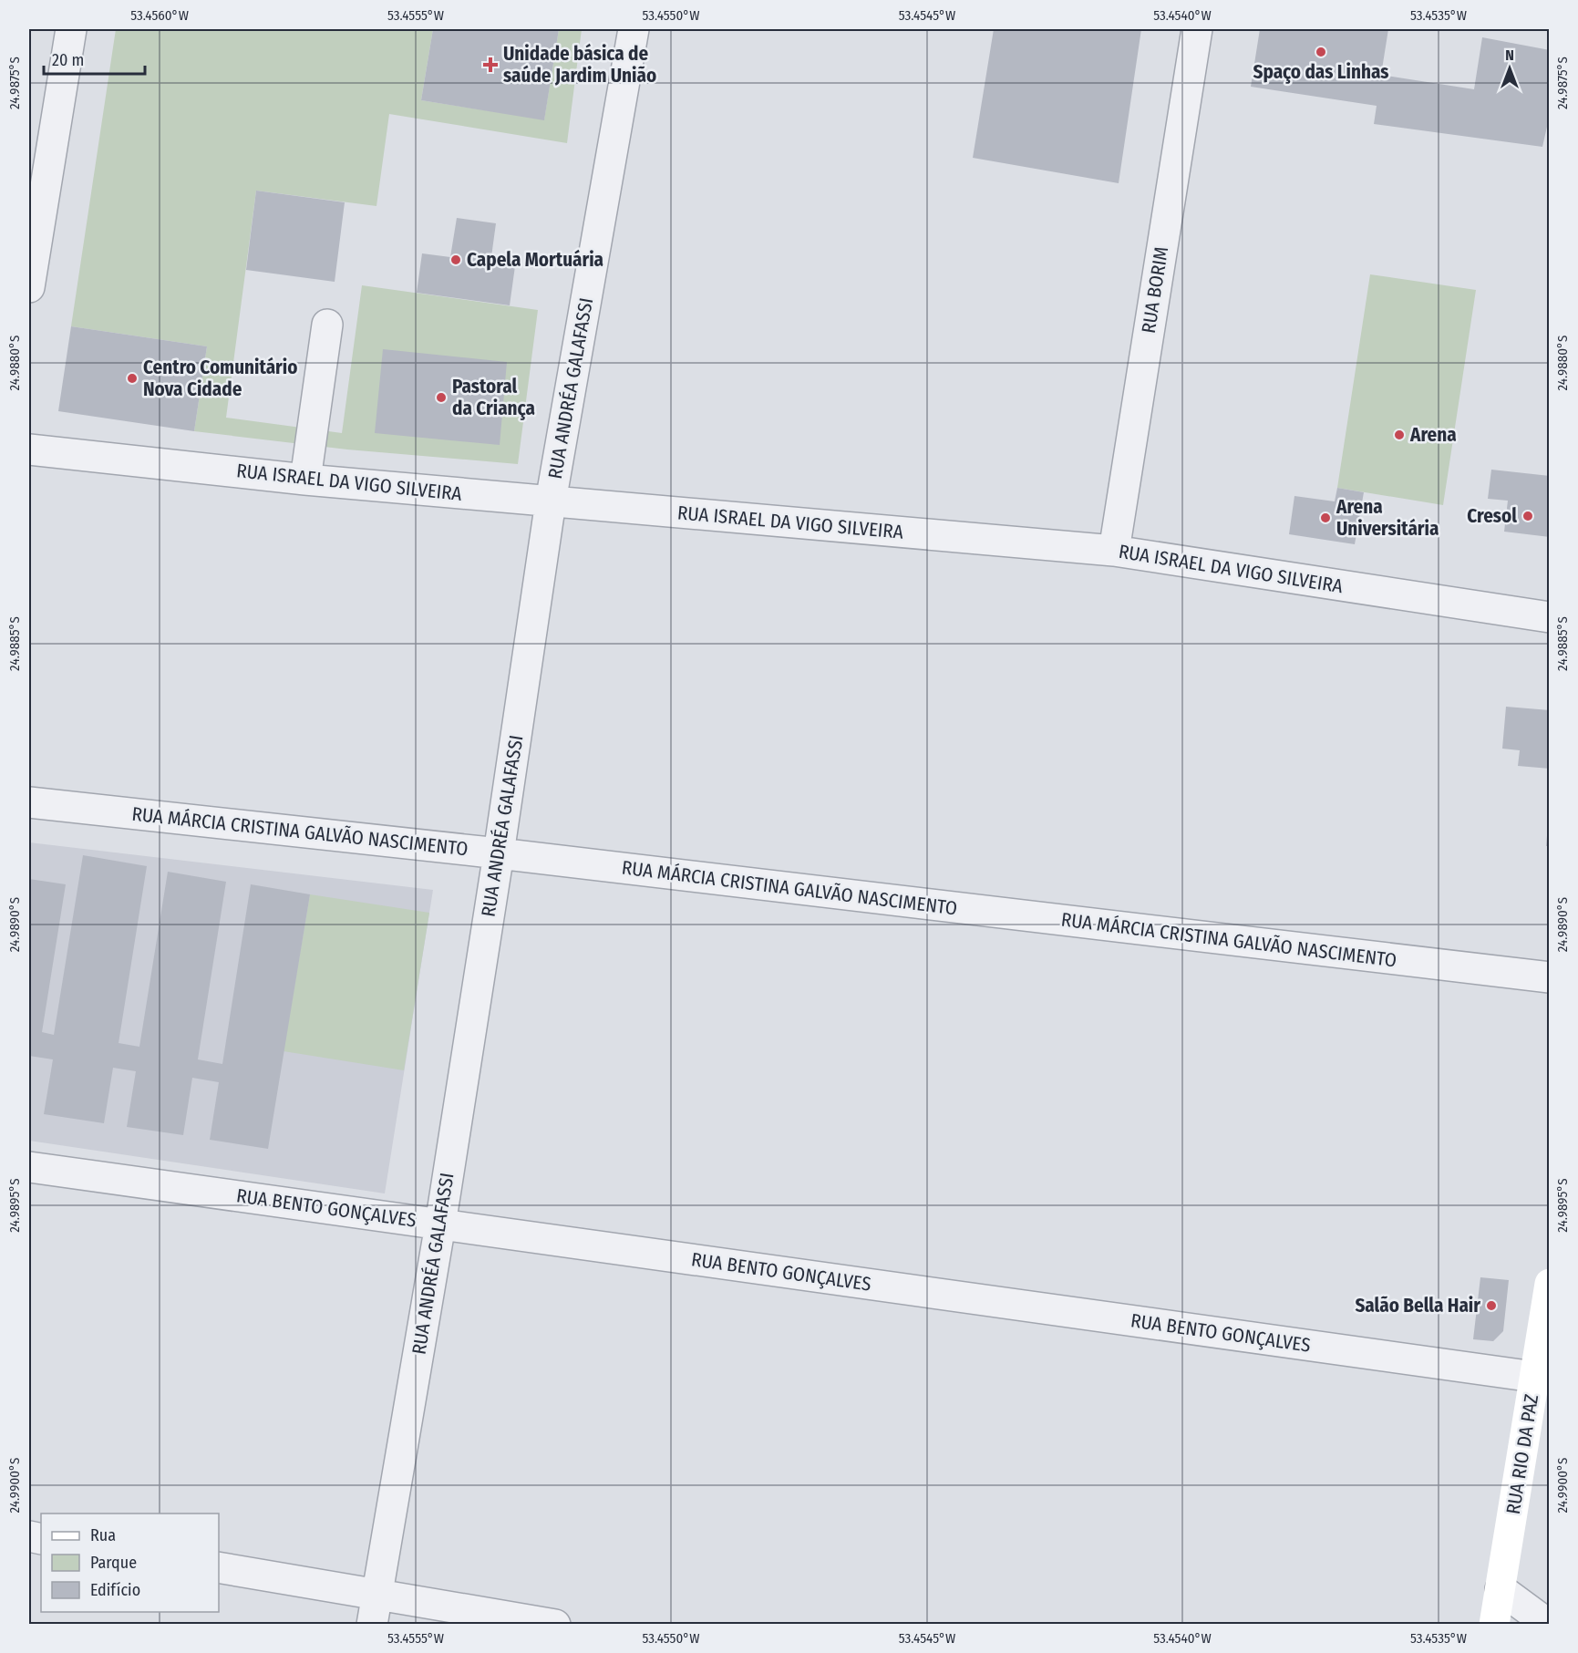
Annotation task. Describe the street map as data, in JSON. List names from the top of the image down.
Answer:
{
  "streets": {
    "main road": ["RUA RIO DA PAZ"],
    "street": [
      "RUA BORIM",
      "RUA ANDRÉA GALAFASSI",
      "RUA ISRAEL DA VIGO SILVEIRA",
      "RUA MÁRCIA CRISTINA GALVÃO NASCIMENTO",
      "RUA BENTO GONÇALVES"
    ]
  },
  "crossings": [
    ["RUA BORIM", "RUA ISRAEL DA VIGO SILVEIRA"],
    ["RUA ANDRÉA GALAFASSI", "RUA ISRAEL DA VIGO SILVEIRA"],
    ["RUA ANDRÉA GALAFASSI", "RUA MÁRCIA CRISTINA GALVÃO NASCIMENTO"],
    ["RUA ANDRÉA GALAFASSI", "RUA BENTO GONÇALVES"],
    ["RUA BENTO GONÇALVES", "RUA RIO DA PAZ"]
  ],
  "places": {
    "other": [
      "Spaço das Linhas",
      "Capela Mortuária",
      "Centro Comunitário Nova Cidade",
      "Pastoral da Criança",
      "Arena",
      "Cresol",
      "Arena Universitária",
      "Salão Bella Hair"
    ],
    "health": ["Unidade básica de saúde Jardim União"]
  },
  "legend": ["Rua", "Parque", "Edifício"],
  "scale_bar": "20 m",
  "north": "top",
  "coordinates": [
    "53.4560°W",
    "53.4555°W",
    "53.4550°W",
    "53.4545°W",
    "53.4540°W",
    "53.4535°W",
    "24.9875°S",
    "24.9880°S",
    "24.9885°S",
    "24.9890°S",
    "24.9895°S",
    "24.9900°S"
  ]
}
